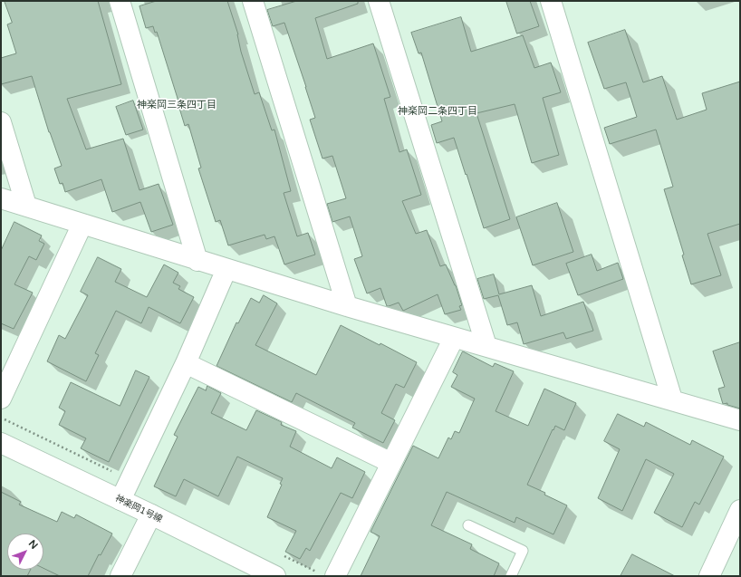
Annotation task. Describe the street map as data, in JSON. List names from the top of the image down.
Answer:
{
  "streets": {
    "street": ["神楽岡1号線"]
  },
  "districts": ["神楽岡三条四丁目", "神楽岡二条四丁目"],
  "north": "top right"
}
